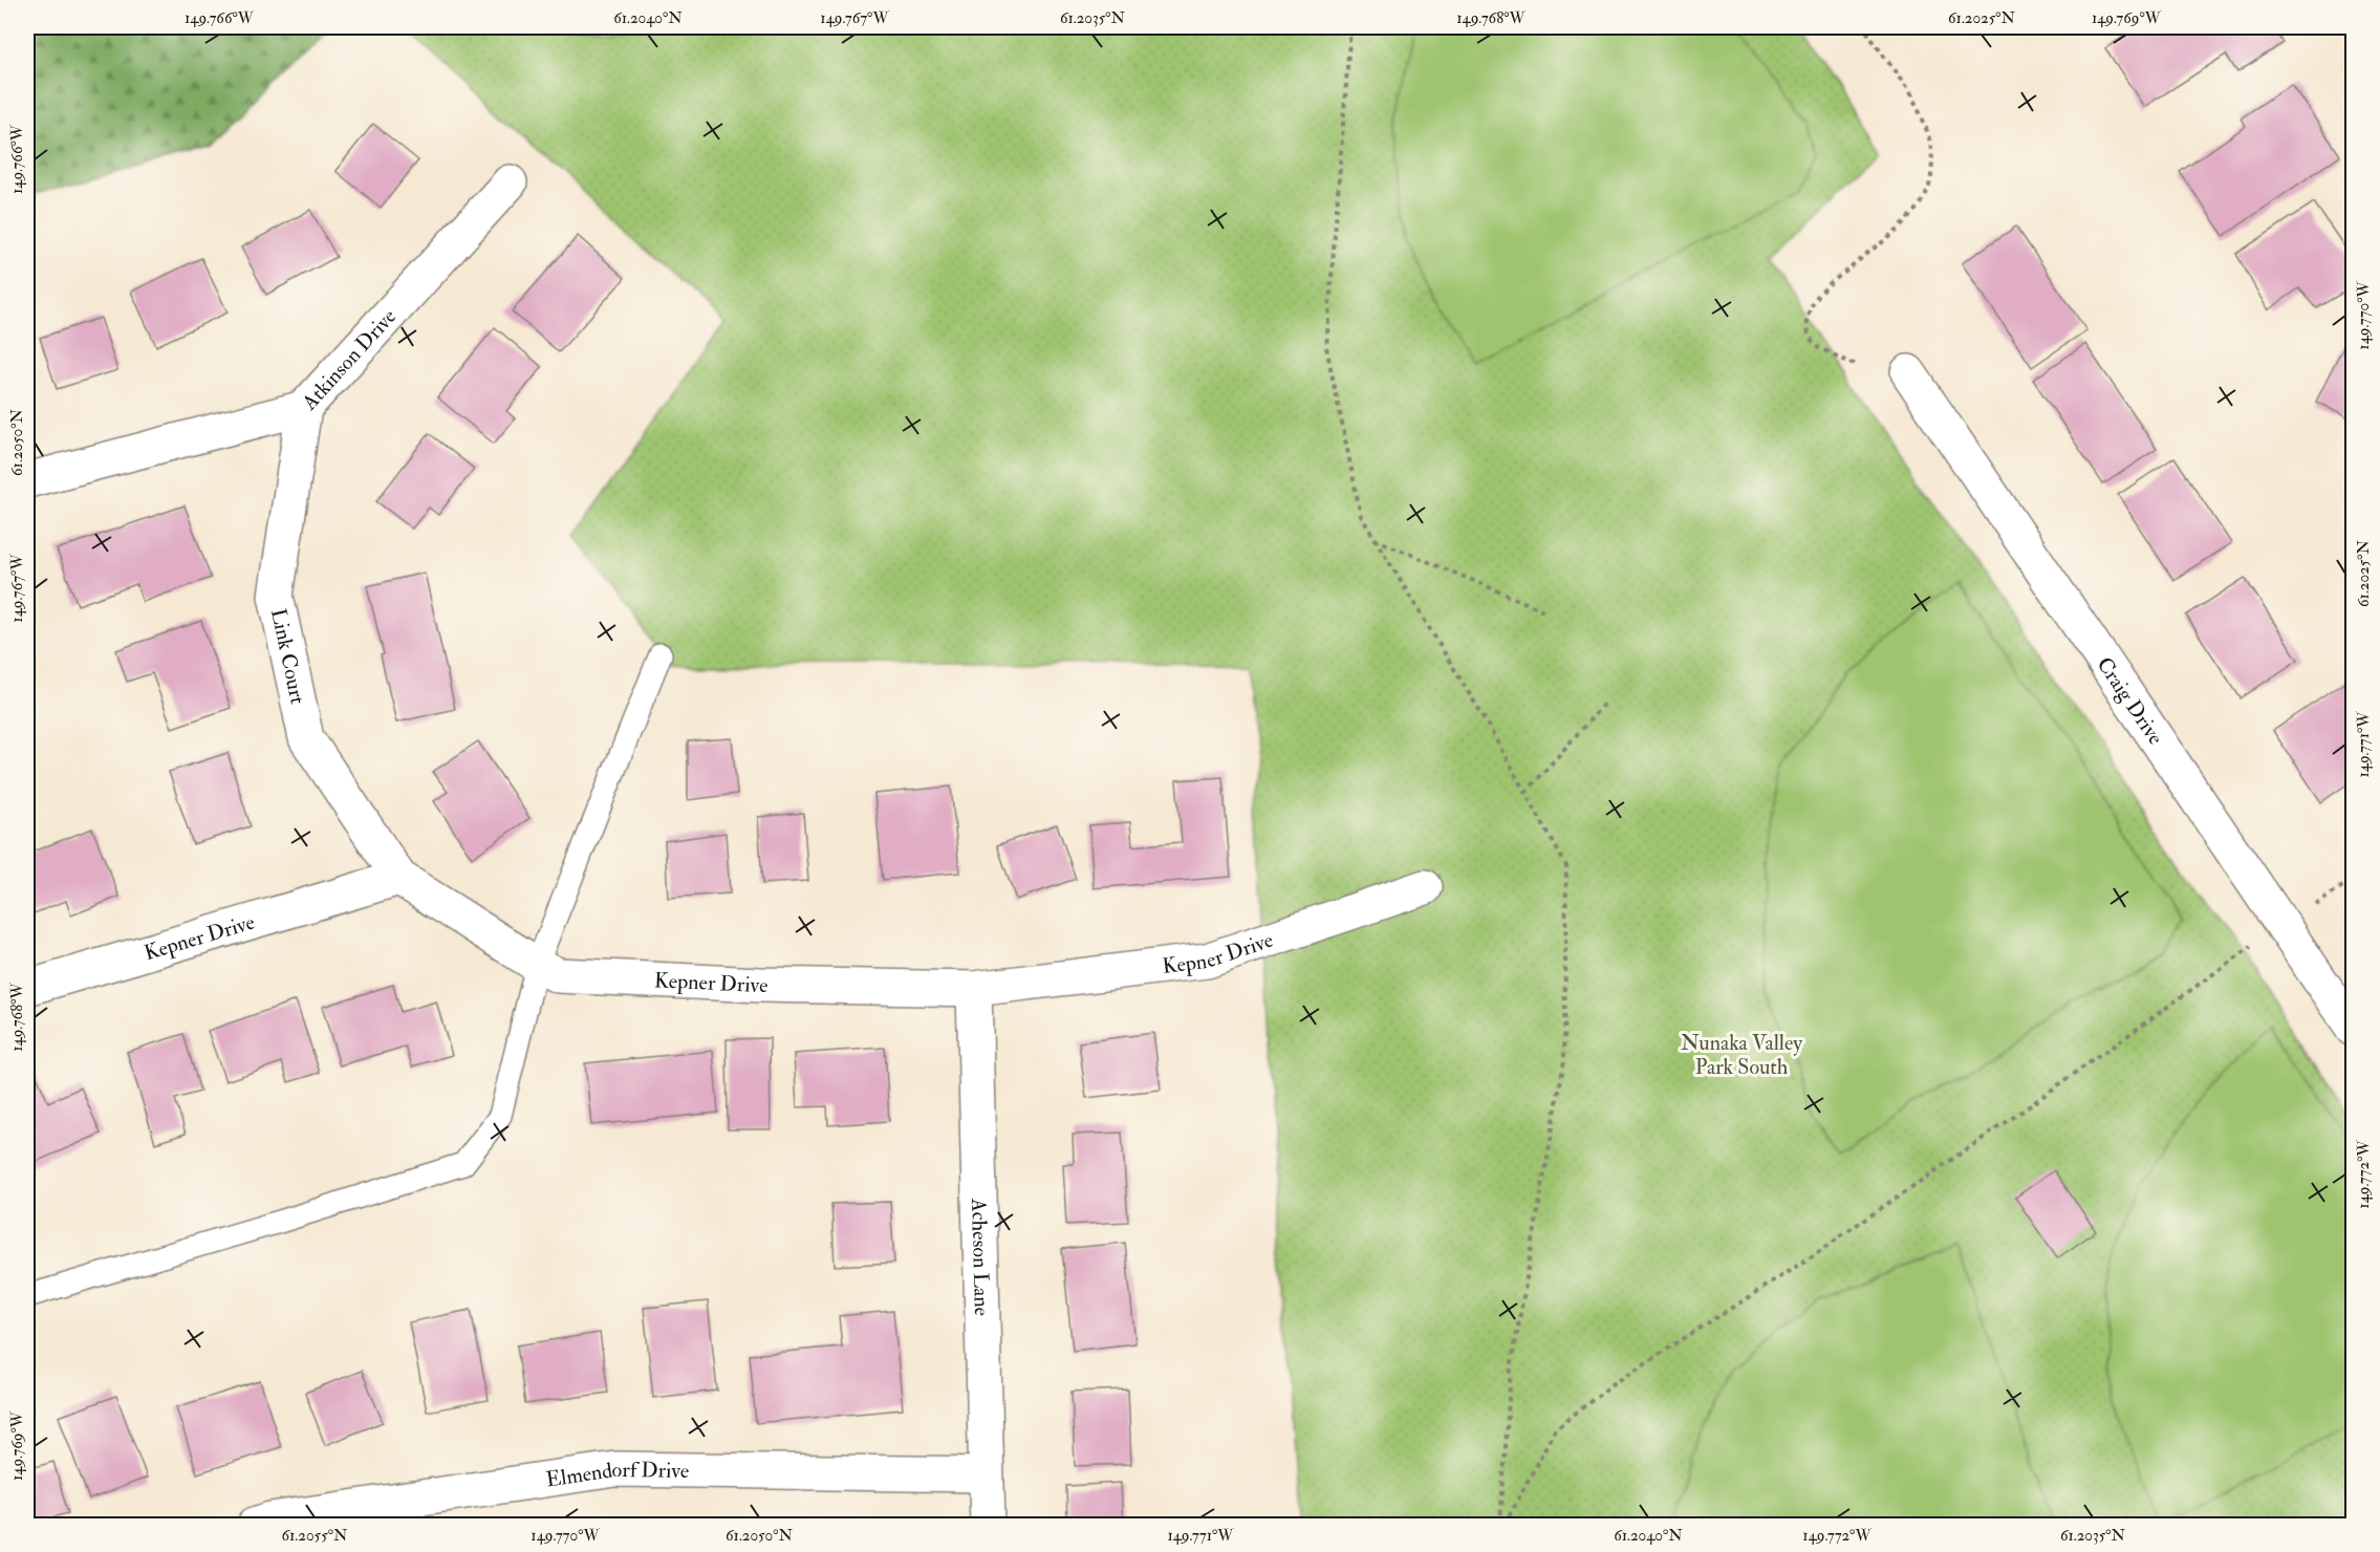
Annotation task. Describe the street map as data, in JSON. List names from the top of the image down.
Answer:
{
  "streets": {
    "street": [
      "Atkinson Drive",
      "Link Court",
      "Craig Drive",
      "Kepner Drive",
      "Acheson Lane",
      "Elmendorf Drive"
    ]
  },
  "crossings": [
    ["Atkinson Drive", "Link Court"],
    ["Link Court", "Kepner Drive"],
    ["Kepner Drive", "Acheson Lane"],
    ["Acheson Lane", "Elmendorf Drive"]
  ],
  "parks": ["Nunaka Valley Park South"],
  "coordinates": [
    "149.766°W",
    "61.2040°N",
    "149.767°W",
    "61.2035°N",
    "149.768°W",
    "61.2025°N",
    "149.769°W",
    "149.770°W",
    "61.2050°N",
    "149.771°W",
    "149.772°W",
    "61.2055°N"
  ]
}
